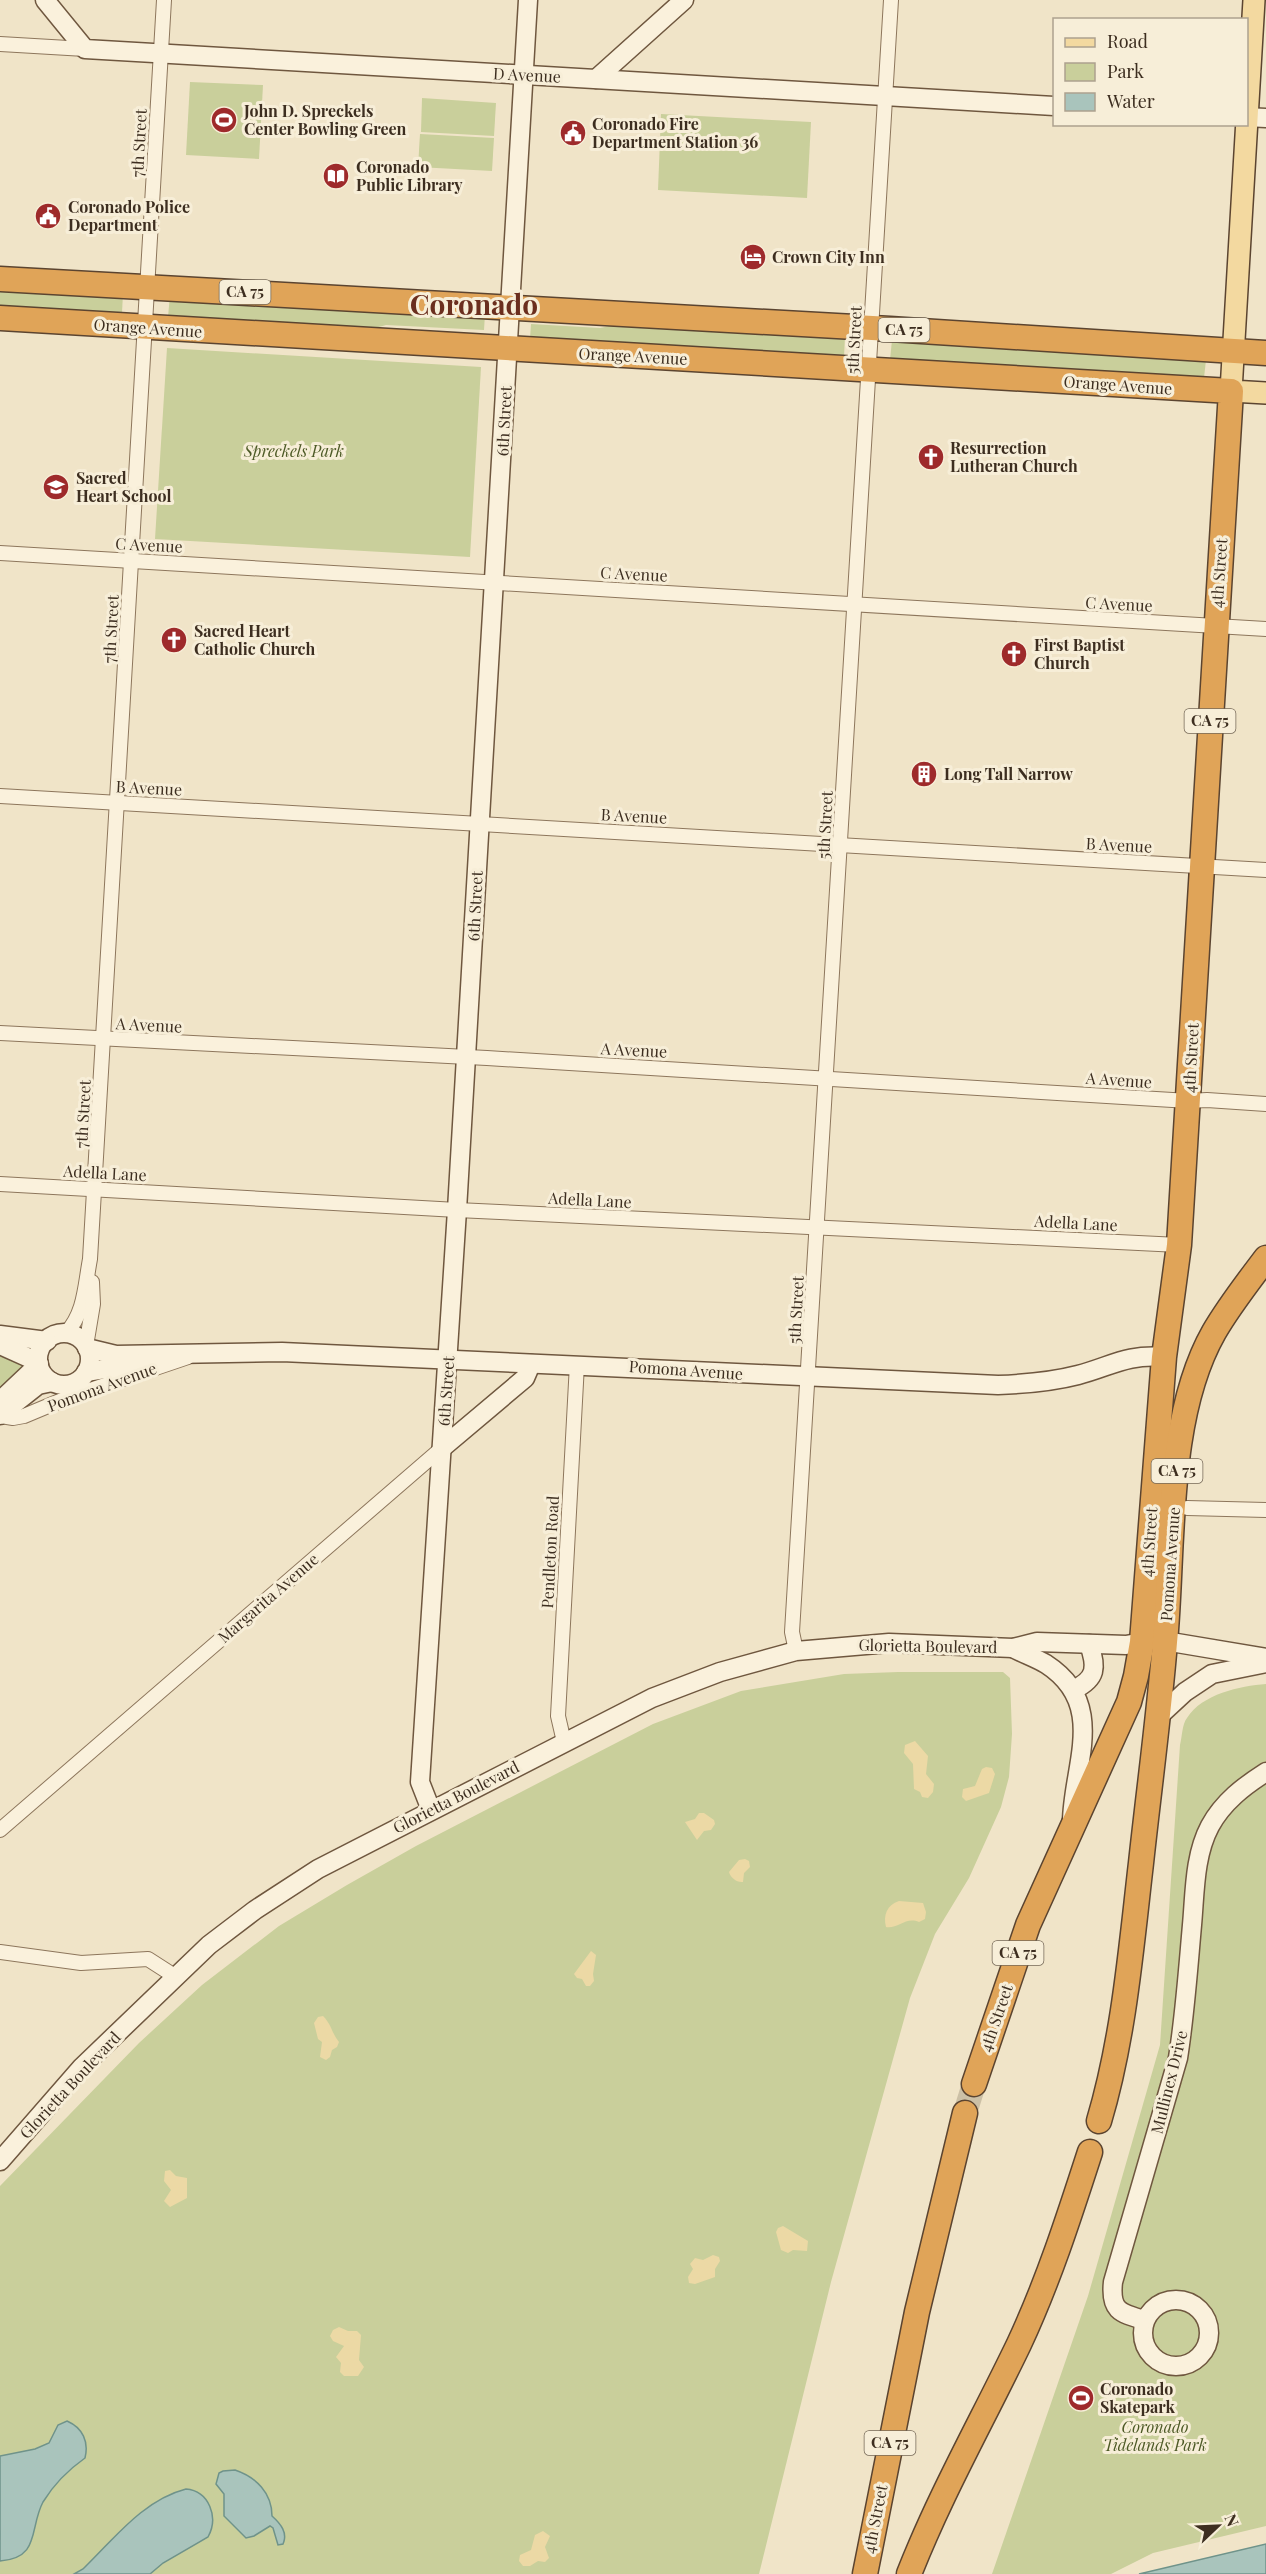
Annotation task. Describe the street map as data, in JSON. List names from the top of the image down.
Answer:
{
  "streets": {
    "highway": [
      "CA 75",
      "Orange Avenue",
      "4th Street",
      "Pomona Avenue"
    ],
    "street": [
      "D Avenue",
      "7th Street",
      "5th Street",
      "6th Street",
      "C Avenue",
      "B Avenue",
      "A Avenue",
      "Adella Lane",
      "Pendleton Road",
      "Margarita Avenue",
      "Glorietta Boulevard",
      "Mullinex Drive"
    ]
  },
  "crossings": [
    ["D Avenue", "7th Street"],
    ["D Avenue", "5th Street"],
    ["D Avenue", "6th Street"],
    ["7th Street", "CA 75"],
    ["7th Street", "Orange Avenue"],
    ["7th Street", "C Avenue"],
    ["7th Street", "B Avenue"],
    ["7th Street", "A Avenue"],
    ["7th Street", "Adella Lane"],
    ["7th Street", "Pomona Avenue"],
    ["CA 75", "5th Street"],
    ["CA 75", "6th Street"],
    ["CA 75", "4th Street"],
    ["CA 75", "Pomona Avenue"],
    ["Orange Avenue", "5th Street"],
    ["Orange Avenue", "6th Street"],
    ["Orange Avenue", "4th Street"],
    ["5th Street", "C Avenue"],
    ["5th Street", "B Avenue"],
    ["5th Street", "A Avenue"],
    ["5th Street", "Adella Lane"],
    ["5th Street", "Pomona Avenue"],
    ["5th Street", "Glorietta Boulevard"],
    ["6th Street", "C Avenue"],
    ["6th Street", "B Avenue"],
    ["6th Street", "A Avenue"],
    ["6th Street", "Adella Lane"],
    ["6th Street", "Pomona Avenue"],
    ["6th Street", "Margarita Avenue"],
    ["6th Street", "Glorietta Boulevard"],
    ["C Avenue", "4th Street"],
    ["4th Street", "B Avenue"],
    ["4th Street", "A Avenue"],
    ["4th Street", "Adella Lane"],
    ["4th Street", "Pomona Avenue"],
    ["4th Street", "Glorietta Boulevard"],
    ["Pomona Avenue", "Pendleton Road"],
    ["Pomona Avenue", "Margarita Avenue"],
    ["Pendleton Road", "Glorietta Boulevard"]
  ],
  "districts": ["Coronado"],
  "parks": ["Spreckels Park", "Coronado Tidelands Park"],
  "places": {
    "sports": ["John D. Spreckels Center Bowling Green", "Coronado Skatepark"],
    "public building": ["Coronado Fire Department Station 36", "Coronado Police Department"],
    "library": ["Coronado Public Library"],
    "hotel": ["Crown City Inn"],
    "church": ["Resurrection Lutheran Church", "Sacred Heart Catholic Church", "First Baptist Church"],
    "school or university": ["Sacred Heart School"],
    "building": ["Long Tall Narrow"]
  },
  "legend": ["Road", "Park", "Water"],
  "north": "top right"
}
